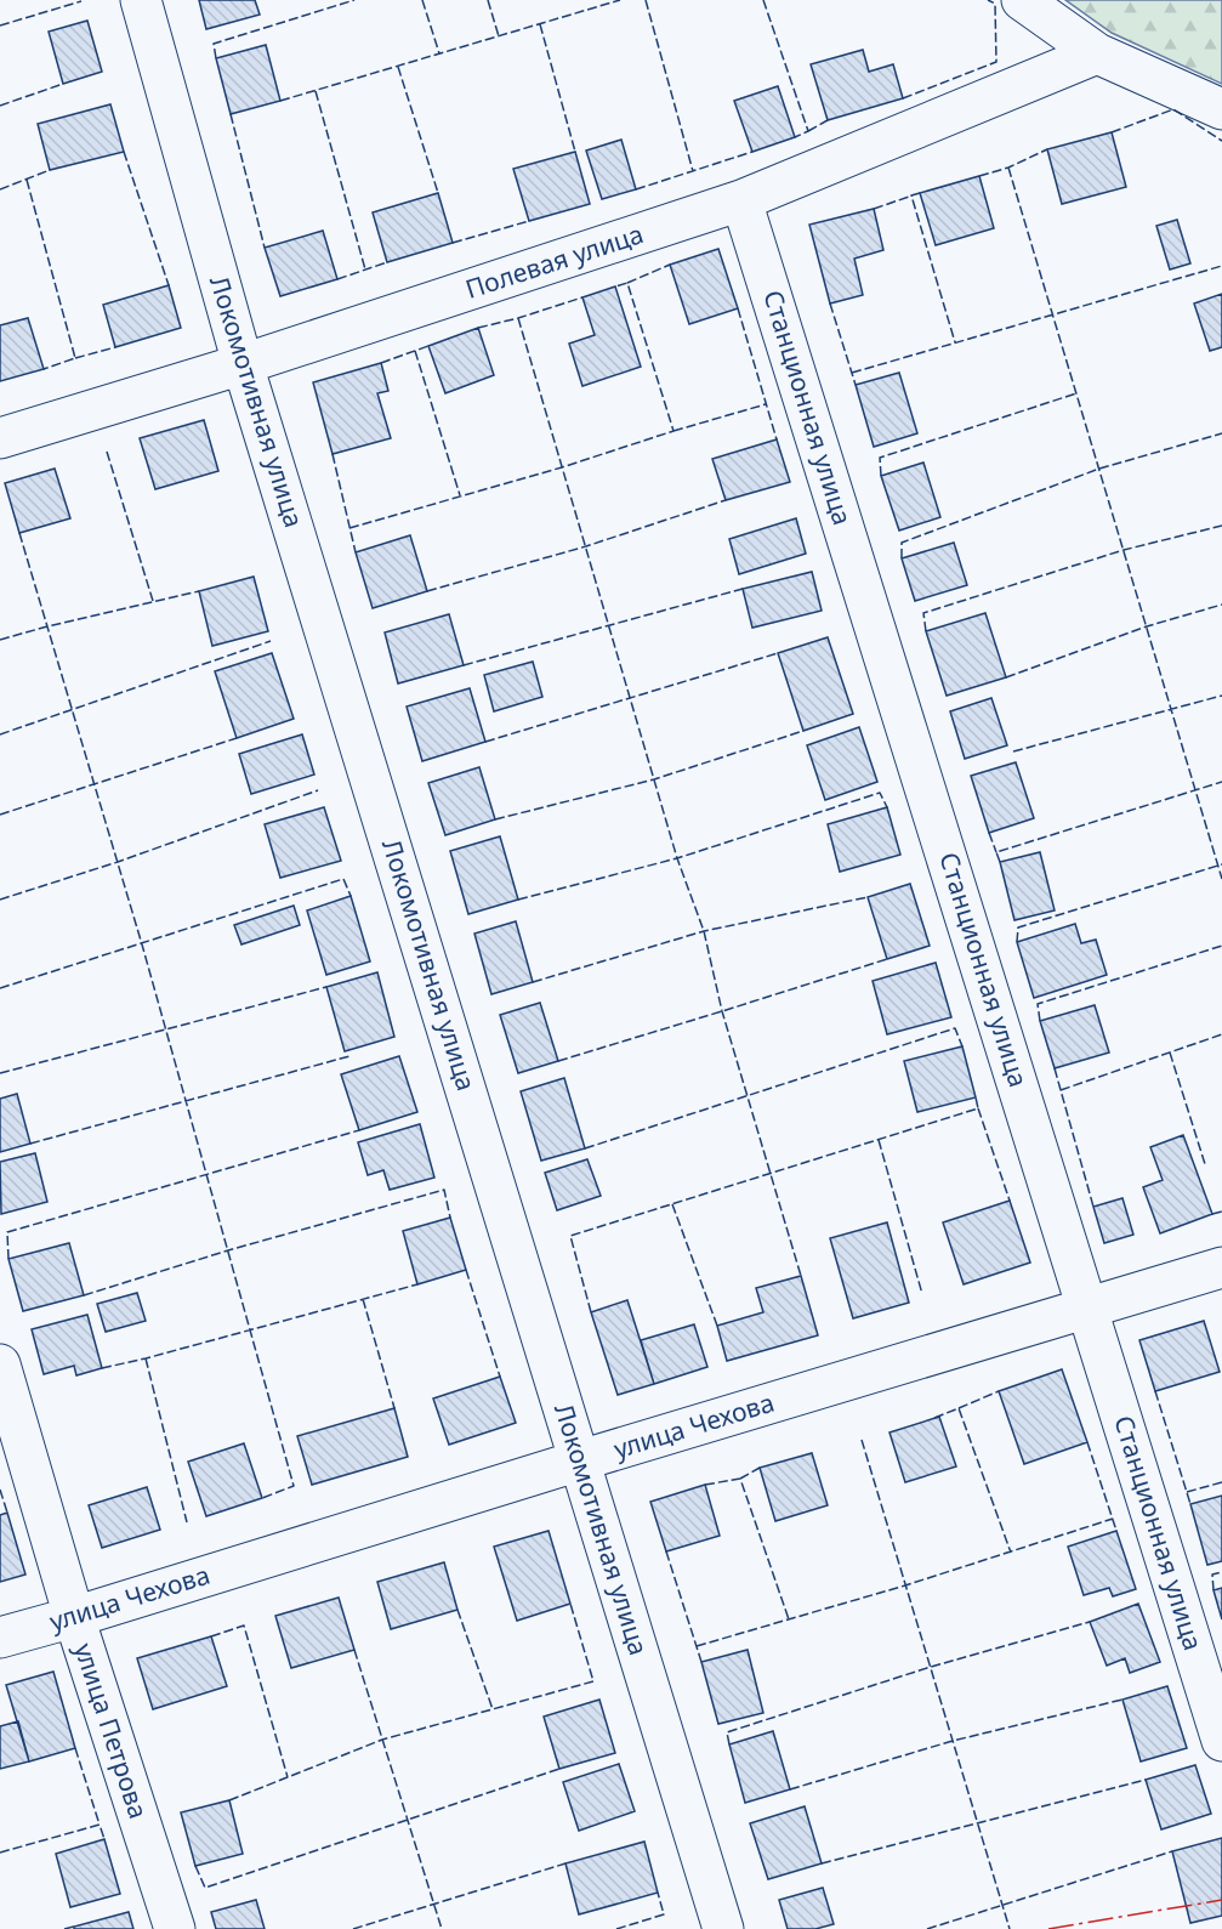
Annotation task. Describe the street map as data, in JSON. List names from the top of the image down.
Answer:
{
  "streets": {
    "street": [
      "Полевая улица",
      "Локомотивная улица",
      "Станционная улица",
      "улица Чехова",
      "улица Петрова"
    ]
  },
  "crossings": [
    ["Полевая улица", "Локомотивная улица"],
    ["Полевая улица", "Станционная улица"],
    ["Локомотивная улица", "улица Чехова"],
    ["Станционная улица", "улица Чехова"],
    ["улица Чехова", "улица Петрова"]
  ]
}
